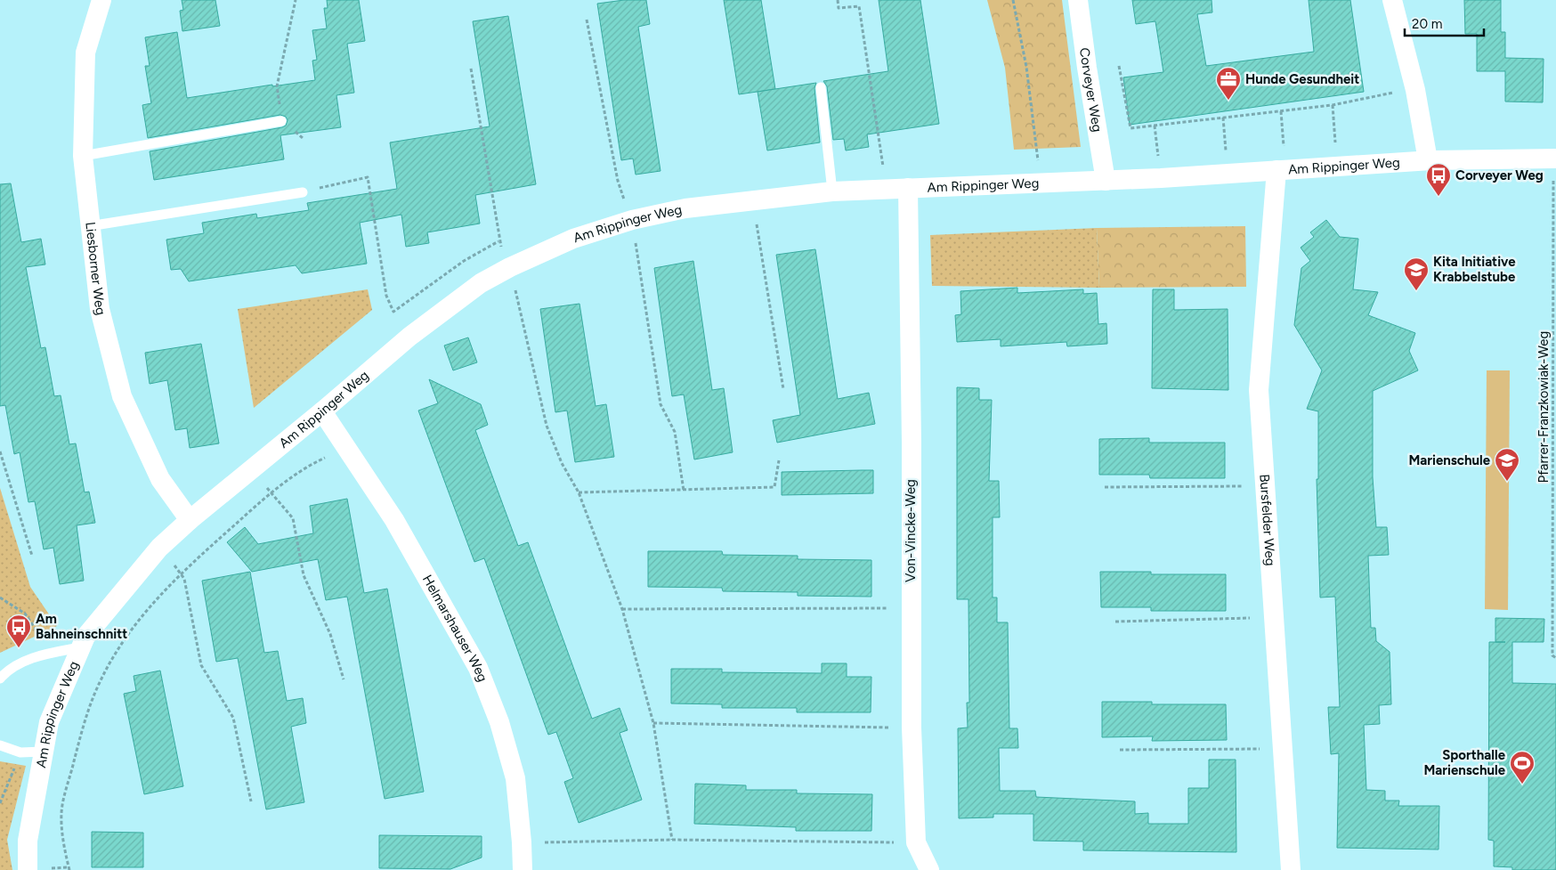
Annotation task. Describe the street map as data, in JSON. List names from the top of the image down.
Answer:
{
  "streets": {
    "street": [
      "Corveyer Weg",
      "Am Rippinger Weg",
      "Liesborner Weg",
      "Bursfelder Weg",
      "Von-Vincke-Weg",
      "Helmarshauser Weg"
    ],
    "path": ["Pfarrer-Franzkowiak-Weg"]
  },
  "crossings": [
    ["Corveyer Weg", "Am Rippinger Weg"],
    ["Am Rippinger Weg", "Liesborner Weg"],
    ["Am Rippinger Weg", "Pfarrer-Franzkowiak-Weg"],
    ["Am Rippinger Weg", "Bursfelder Weg"],
    ["Am Rippinger Weg", "Von-Vincke-Weg"],
    ["Am Rippinger Weg", "Helmarshauser Weg"]
  ],
  "places": {
    "office": ["Hunde Gesundheit"],
    "bus stop": ["Corveyer Weg", "Am Bahneinschnitt"],
    "school or university": ["Kita Initiative Krabbelstube", "Marienschule"],
    "sports": ["Sporthalle Marienschule"]
  },
  "scale_bar": "20 m"
}
